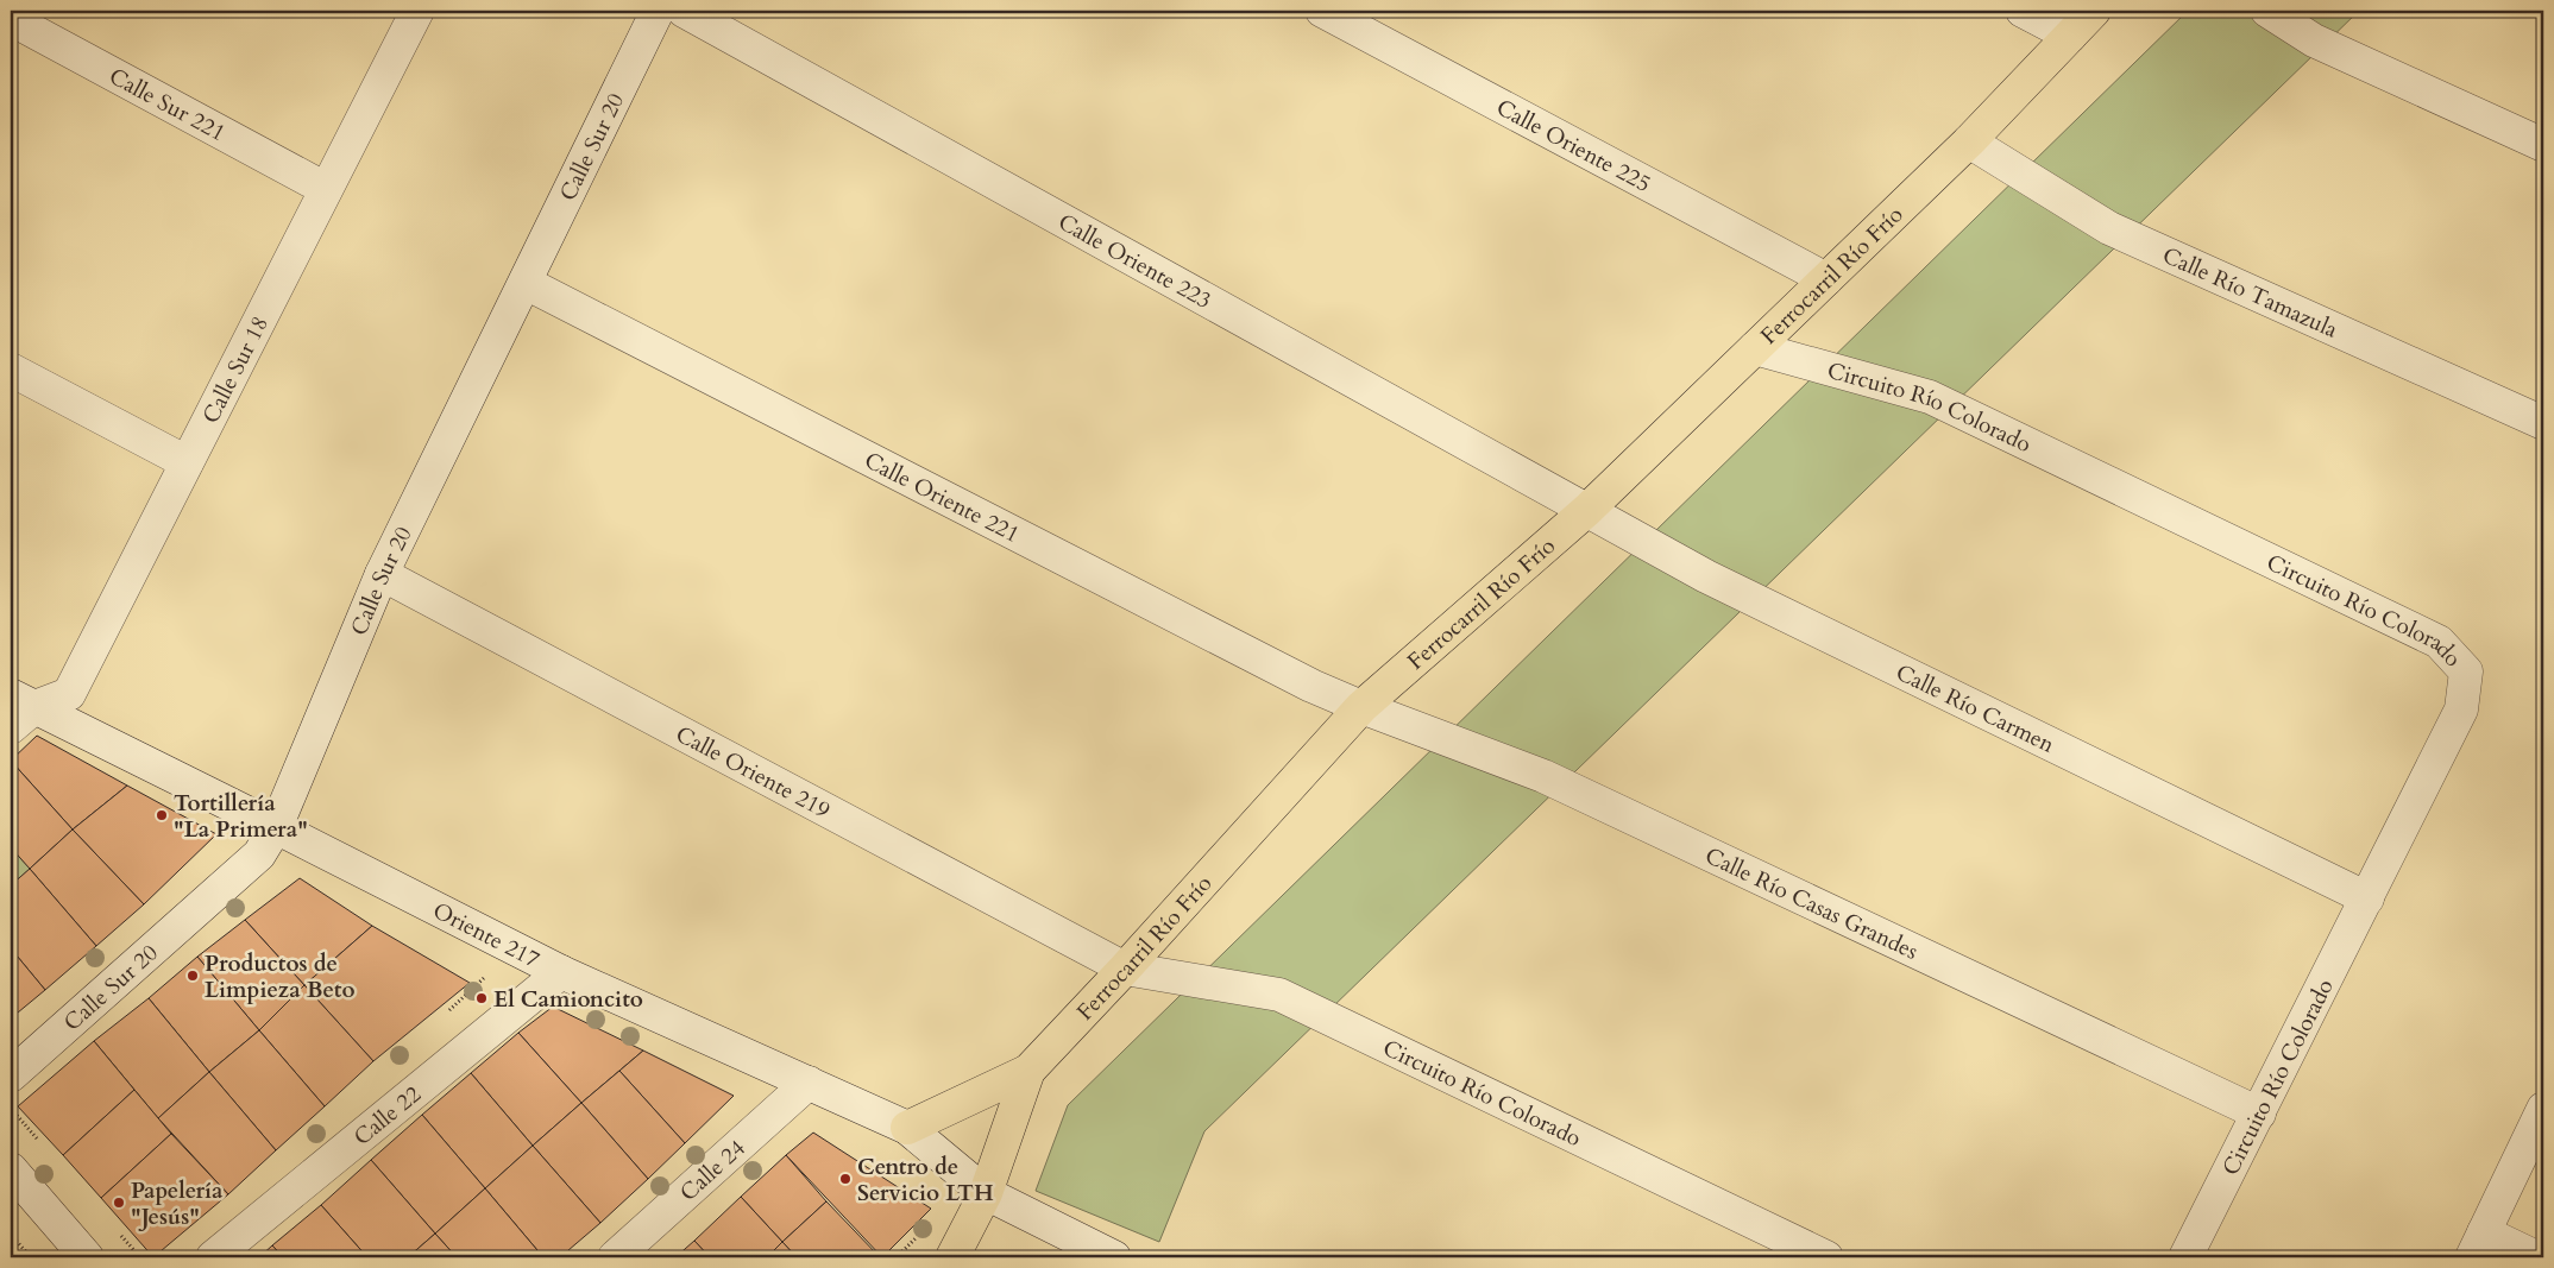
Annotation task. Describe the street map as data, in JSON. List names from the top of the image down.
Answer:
{
  "streets": {
    "main road": ["Ferrocarril Río Frío"],
    "street": [
      "Calle Sur 221",
      "Calle Oriente 225",
      "Calle Sur 20",
      "Calle Oriente 223",
      "Calle Río Tamazula",
      "Calle Sur 18",
      "Circuito Río Colorado",
      "Calle Oriente 221",
      "Calle Río Carmen",
      "Calle Oriente 219",
      "Calle Río Casas Grandes",
      "Oriente 217",
      "Calle 22",
      "Calle 24"
    ]
  },
  "crossings": [
    ["Calle Sur 221", "Calle Sur 18"],
    ["Calle Oriente 225", "Ferrocarril Río Frío"],
    ["Calle Sur 20", "Calle Oriente 221"],
    ["Calle Sur 20", "Calle Oriente 219"],
    ["Calle Sur 20", "Oriente 217"],
    ["Calle Oriente 223", "Ferrocarril Río Frío"],
    ["Calle Oriente 223", "Calle Río Carmen"],
    ["Ferrocarril Río Frío", "Calle Río Tamazula"],
    ["Ferrocarril Río Frío", "Circuito Río Colorado"],
    ["Ferrocarril Río Frío", "Calle Oriente 221"],
    ["Ferrocarril Río Frío", "Calle Río Carmen"],
    ["Ferrocarril Río Frío", "Calle Oriente 219"],
    ["Ferrocarril Río Frío", "Calle Río Casas Grandes"],
    ["Ferrocarril Río Frío", "Oriente 217"],
    ["Calle Sur 18", "Oriente 217"],
    ["Circuito Río Colorado", "Calle Río Carmen"],
    ["Circuito Río Colorado", "Calle Oriente 219"],
    ["Circuito Río Colorado", "Calle Río Casas Grandes"],
    ["Calle Oriente 221", "Calle Río Casas Grandes"],
    ["Oriente 217", "Calle 22"],
    ["Oriente 217", "Calle 24"]
  ],
  "places": [
    "Tortillería \"La Primera\"",
    "Productos de Limpieza Beto",
    "El Camioncito",
    "Centro de Servicio LTH",
    "Papelería \"Jesús\""
  ]
}
